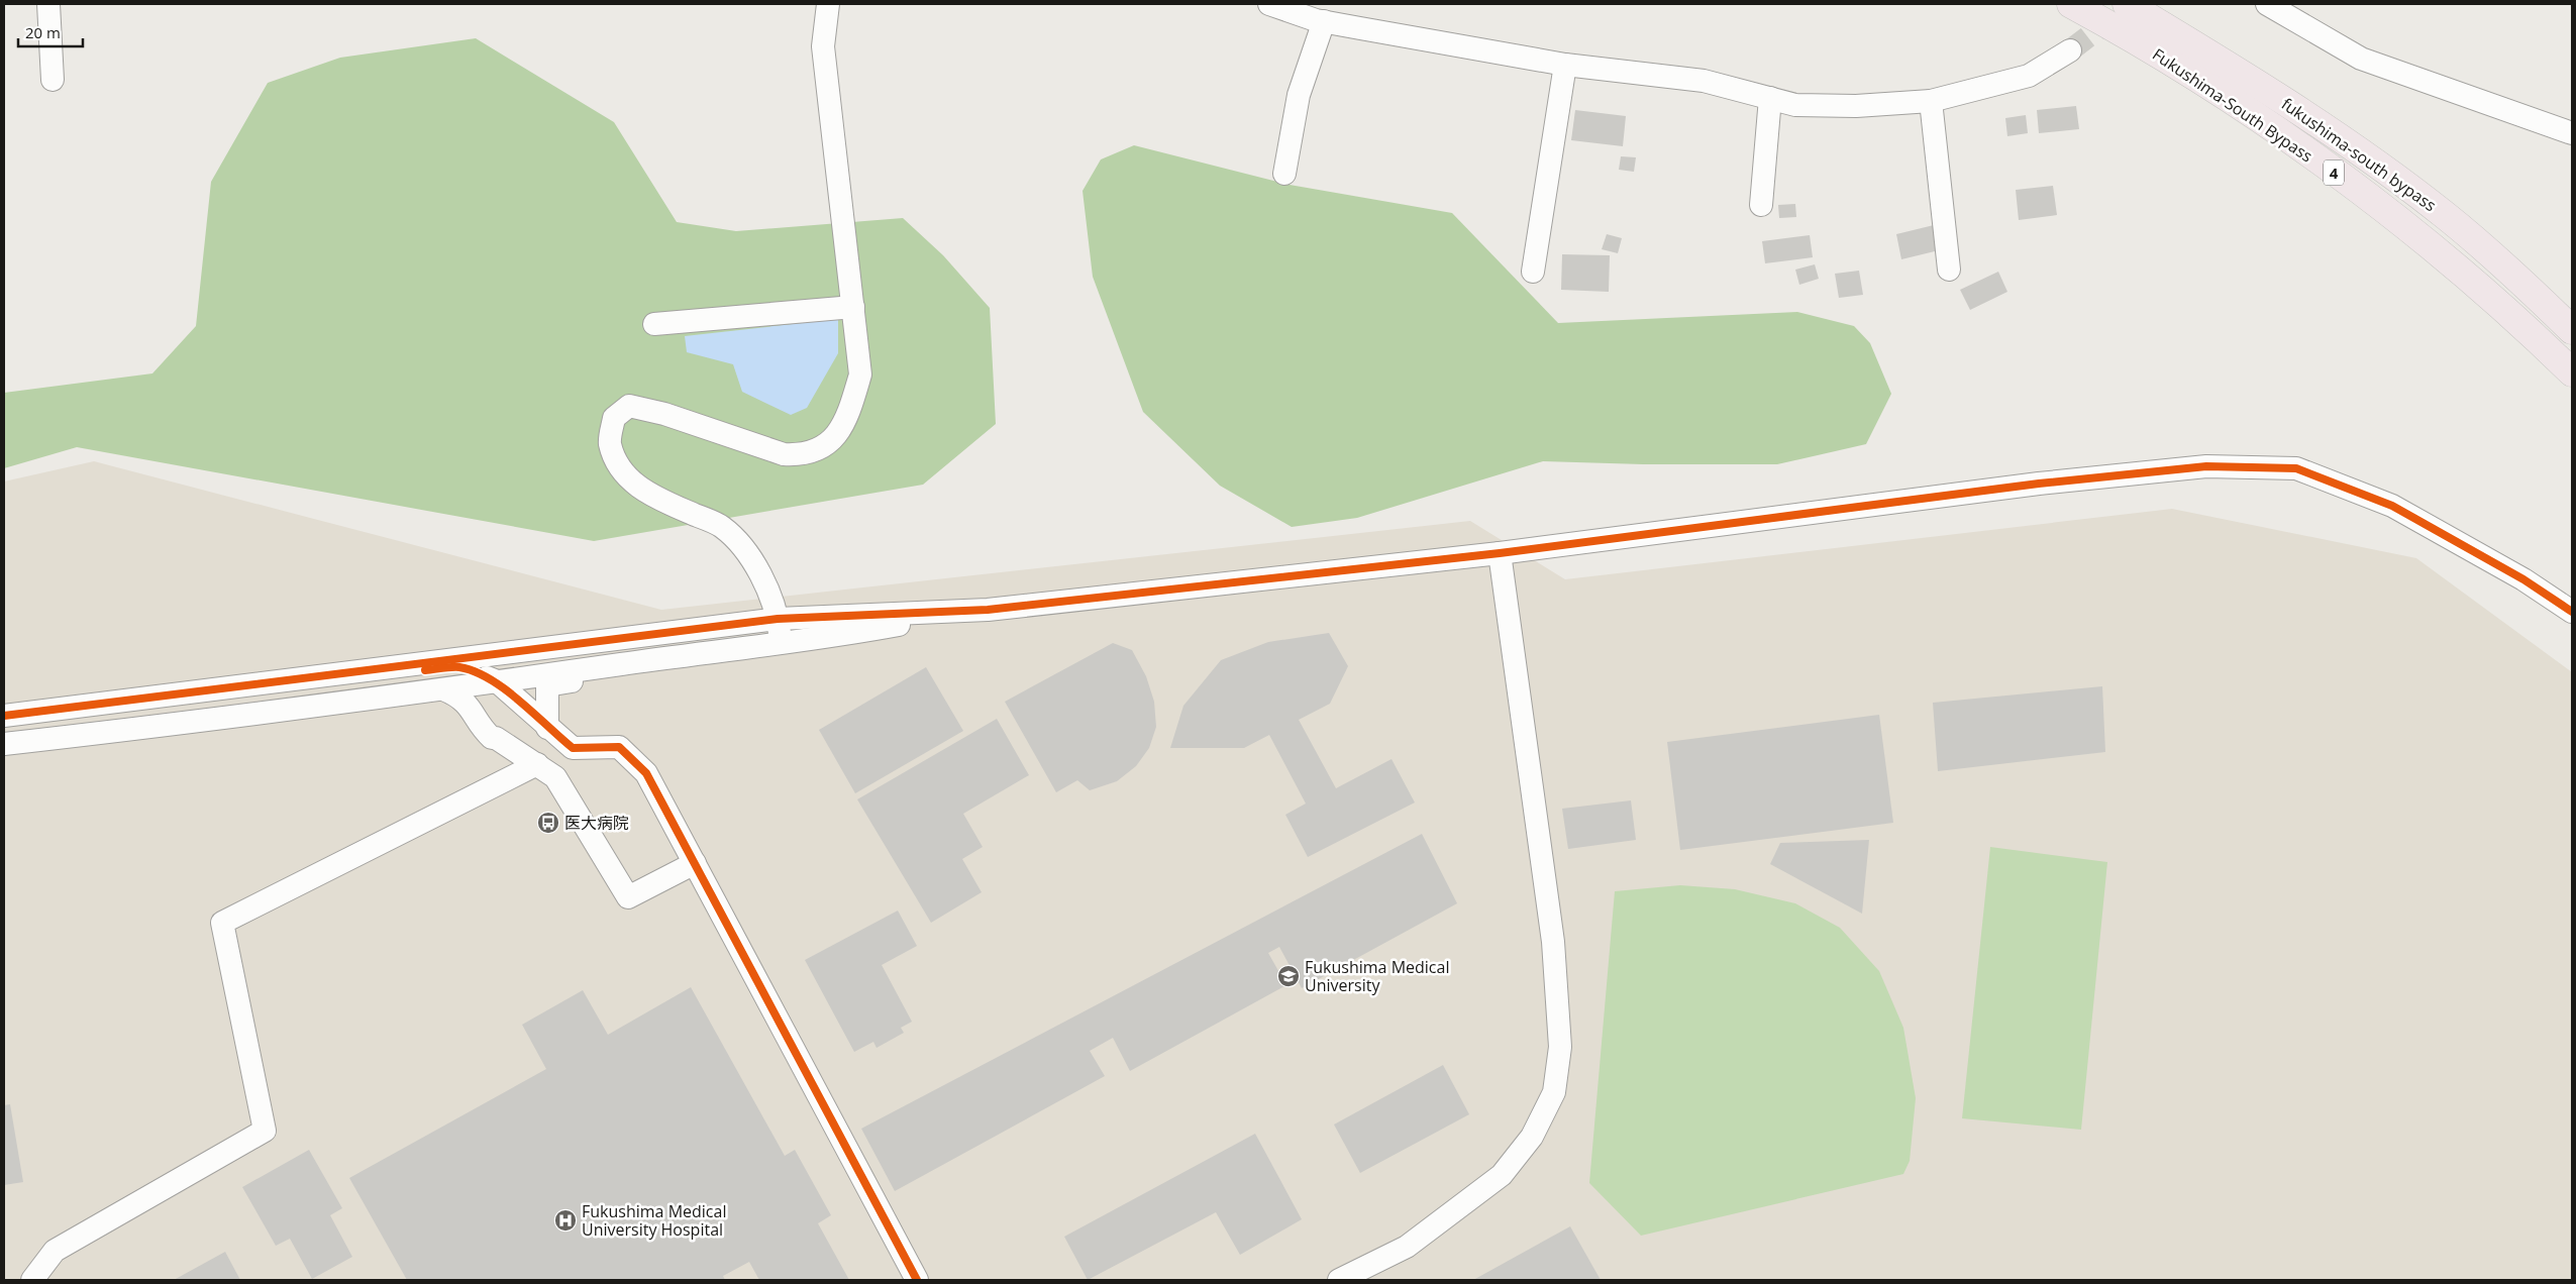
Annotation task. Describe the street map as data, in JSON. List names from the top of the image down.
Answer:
{
  "streets": {
    "highway": ["Fukushima-South Bypass", "fukushima-south bypass", "4"]
  },
  "places": {
    "bus stop": ["医大病院"],
    "school or university": ["Fukushima Medical University"],
    "hospital": ["Fukushima Medical University Hospital"]
  },
  "scale_bar": "20 m"
}
